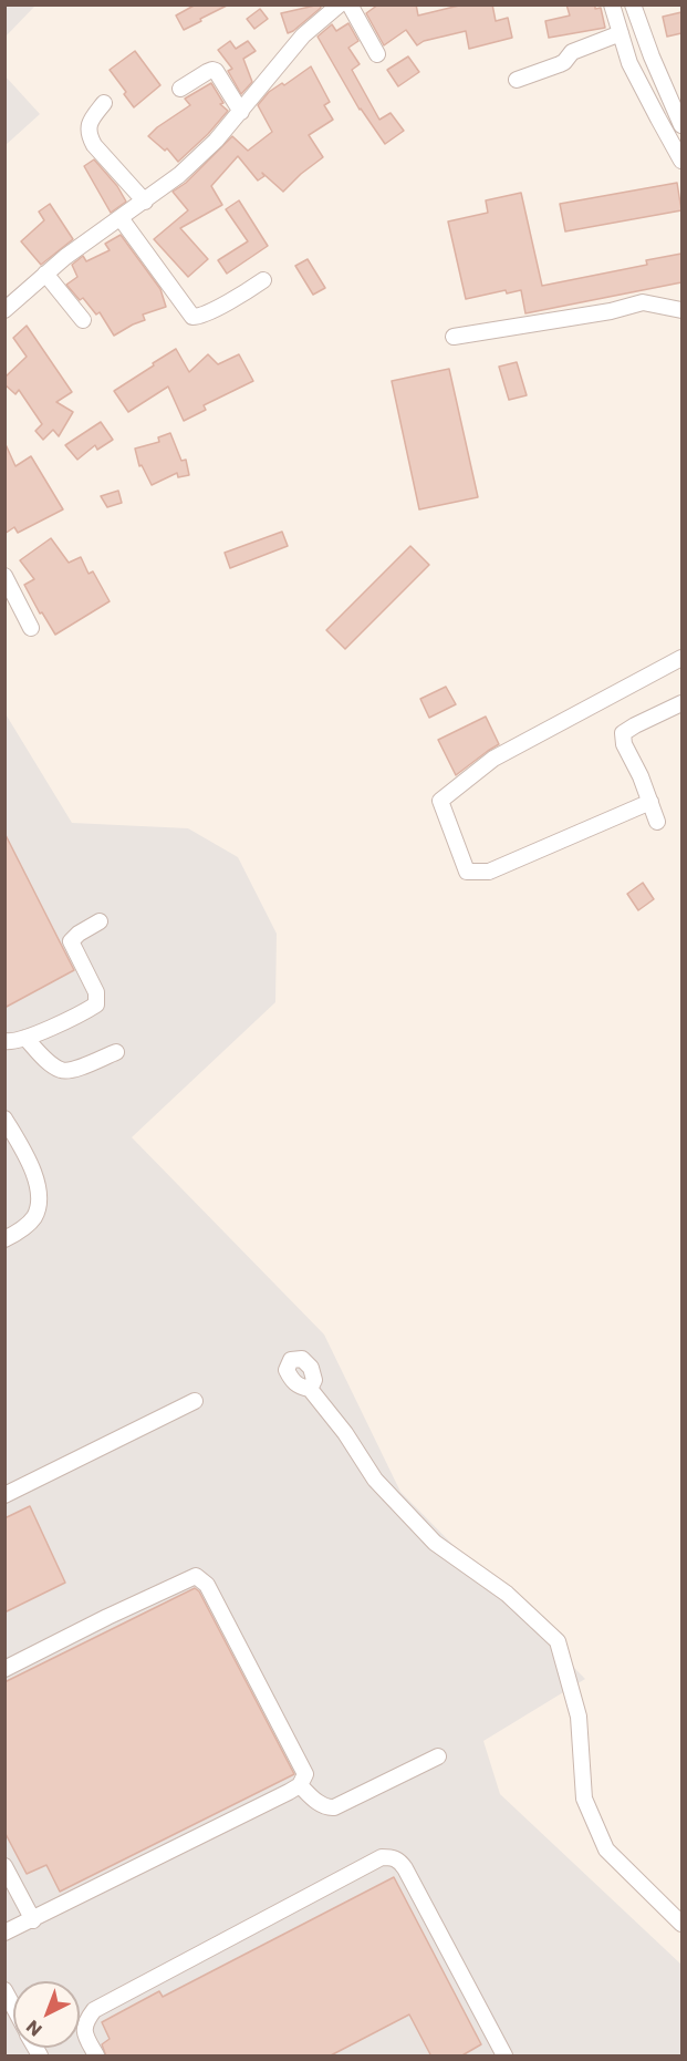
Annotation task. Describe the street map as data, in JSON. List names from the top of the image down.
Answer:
{
  "north": "bottom left"
}
